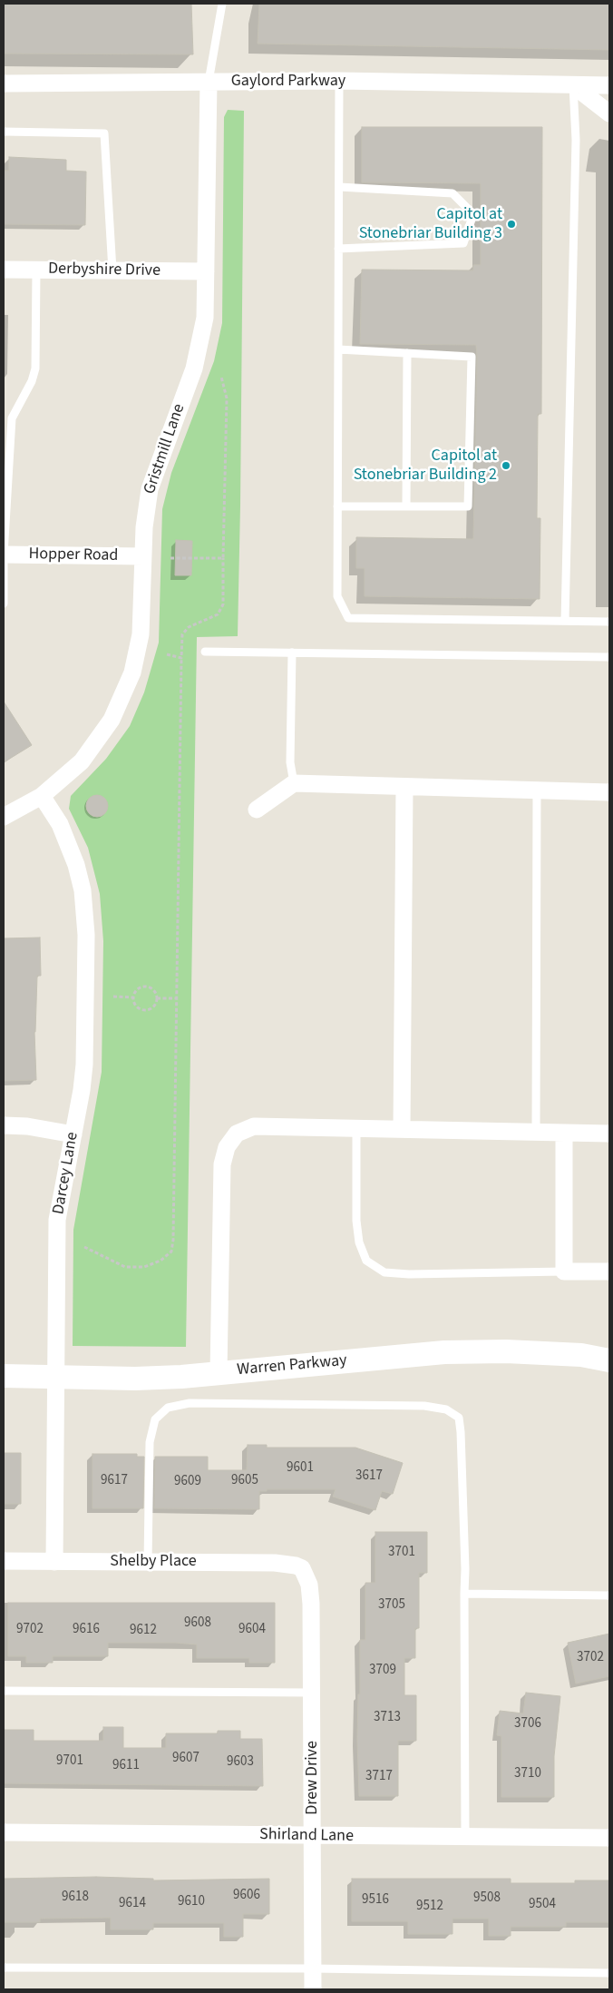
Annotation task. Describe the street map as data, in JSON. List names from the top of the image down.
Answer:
{
  "streets": {
    "main road": ["Warren Parkway"],
    "street": [
      "Gaylord Parkway",
      "Derbyshire Drive",
      "Gristmill Lane",
      "Hopper Road",
      "Darcey Lane",
      "Shelby Place",
      "Drew Drive",
      "Shirland Lane"
    ]
  },
  "crossings": [
    ["Gaylord Parkway", "Gristmill Lane"],
    ["Derbyshire Drive", "Gristmill Lane"],
    ["Gristmill Lane", "Hopper Road"],
    ["Gristmill Lane", "Darcey Lane"],
    ["Darcey Lane", "Warren Parkway"],
    ["Darcey Lane", "Shelby Place"],
    ["Shelby Place", "Drew Drive"],
    ["Drew Drive", "Shirland Lane"]
  ],
  "places": ["Capitol at Stonebriar Building 3", "Capitol at Stonebriar Building 2"],
  "house_numbers": [
    "9601",
    "3617",
    "9617",
    "9605",
    "9609",
    "3701",
    "3705",
    "9608",
    "9702",
    "9616",
    "9604",
    "9612",
    "3702",
    "3709",
    "3713",
    "3706",
    "9607",
    "9701",
    "9603",
    "9611",
    "3710",
    "3717",
    "9606",
    "9618",
    "9508",
    "9516",
    "9610",
    "9614",
    "9504",
    "9512"
  ]
}
